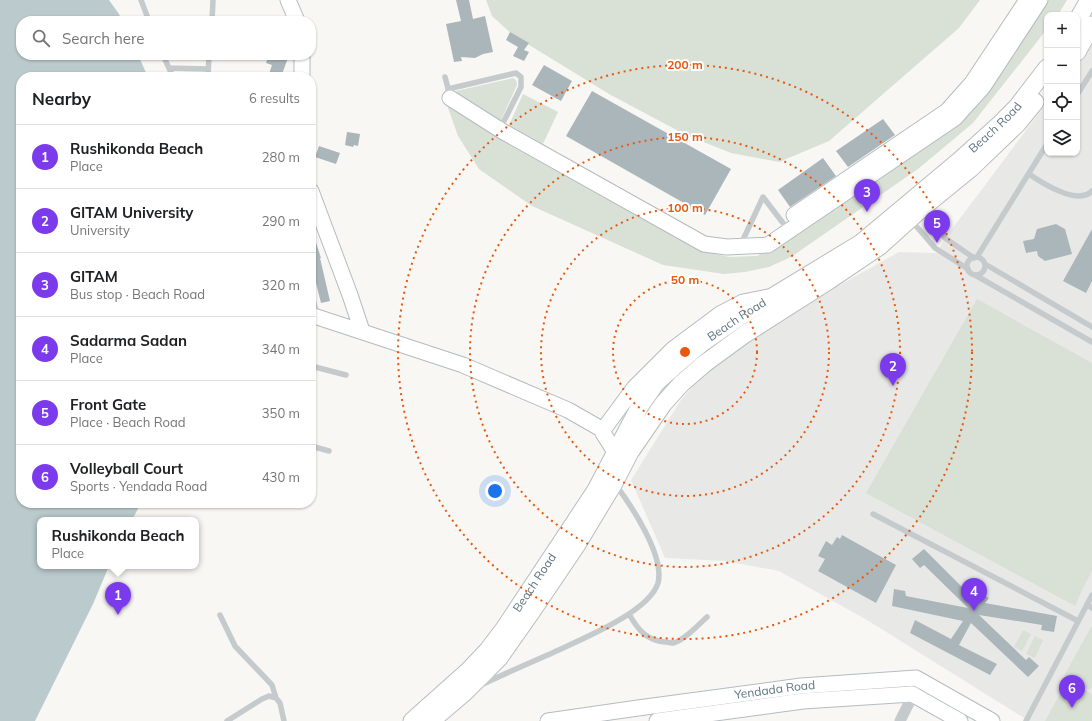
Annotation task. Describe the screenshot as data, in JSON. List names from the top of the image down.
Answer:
{
  "streets": {
    "main road": ["Beach Road"],
    "street": ["Yendada Road"]
  },
  "page": {
    "map_buttons": ["+", "−"],
    "search": "Search here",
    "heading": ["Nearby", "6 results"],
    "list": [
      {
        "mark": "1",
        "name": "Rushikonda Beach",
        "note": "Place",
        "value": "280 m"
      },
      {
        "mark": "2",
        "name": "GITAM University",
        "note": "University",
        "value": "290 m"
      },
      {
        "mark": "3",
        "name": "GITAM",
        "note": "Bus stop · Beach Road",
        "value": "320 m"
      },
      {
        "mark": "4",
        "name": "Sadarma Sadan",
        "note": "Place",
        "value": "340 m"
      },
      {
        "mark": "5",
        "name": "Front Gate",
        "note": "Place · Beach Road",
        "value": "350 m"
      },
      {
        "mark": "6",
        "name": "Volleyball Court",
        "note": "Sports · Yendada Road",
        "value": "430 m"
      }
    ],
    "pins": [
      "3",
      "5",
      "2",
      "4",
      "1",
      "6"
    ],
    "popup": ["Rushikonda Beach", "Place"]
  },
  "rings": [
    "200 m",
    "150 m",
    "100 m",
    "50 m"
  ]
}
